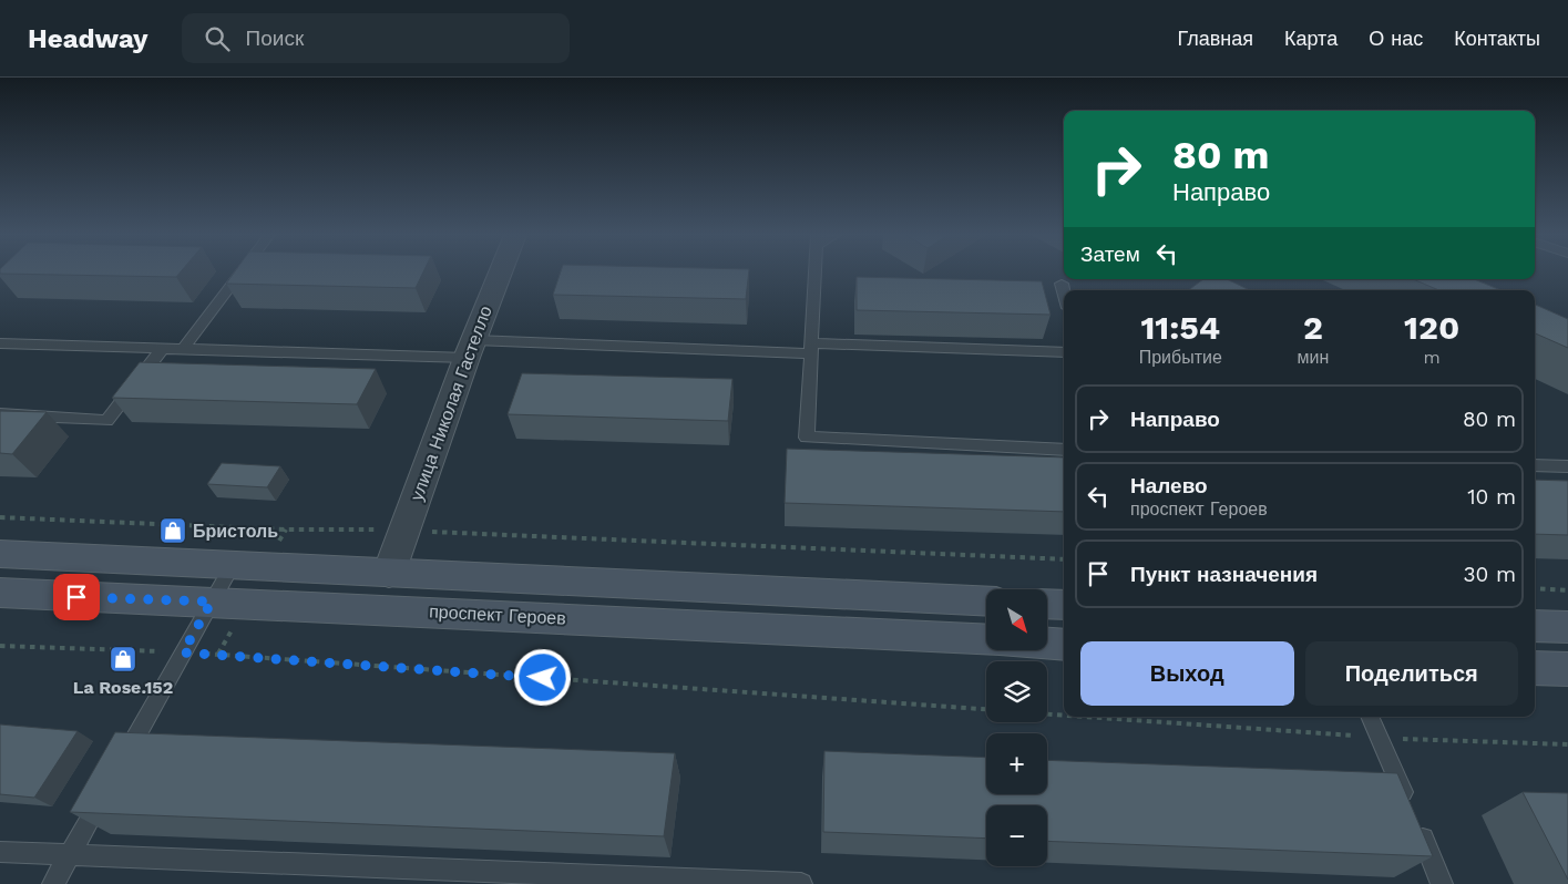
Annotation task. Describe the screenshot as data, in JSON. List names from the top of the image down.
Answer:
{
  "streets": {
    "main road": ["проспект Героев"],
    "street": ["улица Николая Гастелло"]
  },
  "crossings": [
    ["улица Николая Гастелло", "проспект Героев"]
  ],
  "places": {
    "shop": ["Бристоль", "La Rose.152"]
  },
  "north": "bottom right",
  "page": {
    "header": "Headway",
    "search": "Поиск",
    "nav": [
      "Главная",
      "Карта",
      "О нас",
      "Контакты"
    ],
    "turn": ["80 m", "Направо"],
    "then": "Затем",
    "eta": [
      "11:54",
      "Прибытие",
      "2",
      "мин",
      "120",
      "m"
    ],
    "list": [
      {
        "name": "Направо",
        "value": "80 m"
      },
      {
        "name": "Налево",
        "note": "проспект Героев",
        "value": "10 m"
      },
      {
        "name": "Пункт назначения",
        "value": "30 m"
      }
    ],
    "map_buttons": ["+", "−"],
    "buttons": ["Выход", "Поделиться"]
  }
}
